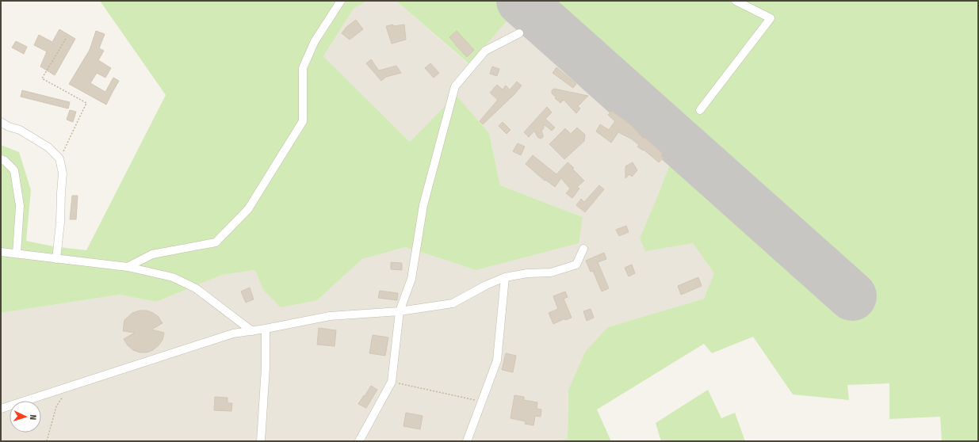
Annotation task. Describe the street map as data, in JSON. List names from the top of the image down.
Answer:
{
  "north": "right"
}
